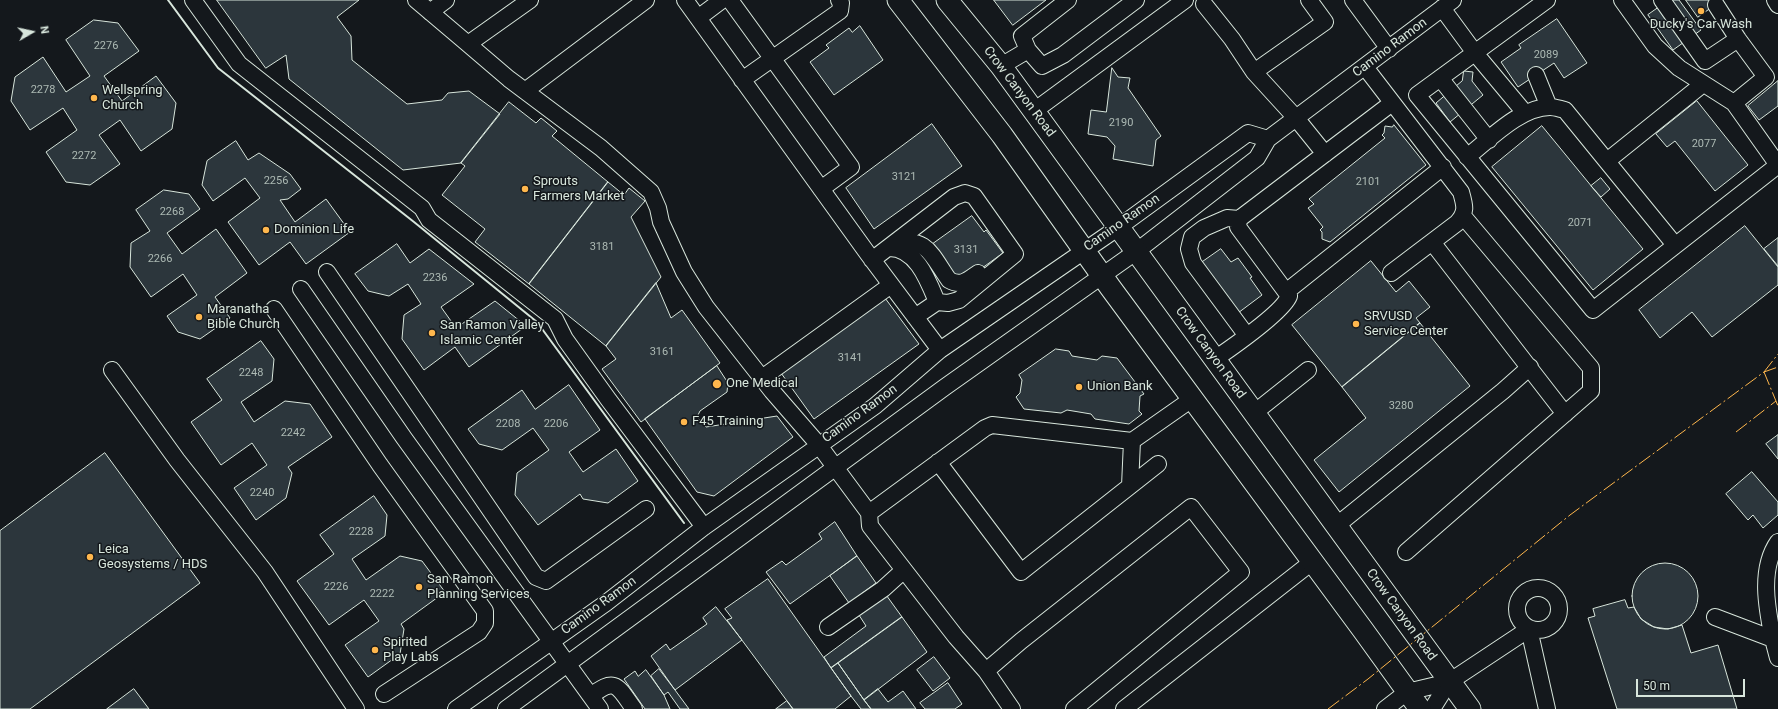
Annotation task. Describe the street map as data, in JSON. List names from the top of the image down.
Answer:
{
  "streets": {
    "main road": ["Crow Canyon Road"],
    "street": ["Camino Ramon"]
  },
  "crossings": [
    ["Camino Ramon", "Crow Canyon Road"]
  ],
  "places": [
    "Ducky's Car Wash",
    "Wellspring Church",
    "Sprouts Farmers Market",
    "Dominion Life",
    "Maranatha Bible Church",
    "SRVUSD Service Center",
    "San Ramon Valley Islamic Center",
    "One Medical",
    "Union Bank",
    "F45 Training",
    "Leica Geosystems / HDS",
    "San Ramon Planning Services",
    "Spirited Play Labs"
  ],
  "house_numbers": [
    "2276",
    "2089",
    "2278",
    "2190",
    "2077",
    "2272",
    "3121",
    "2256",
    "2101",
    "2268",
    "2071",
    "3181",
    "3131",
    "2266",
    "2236",
    "3161",
    "3141",
    "2248",
    "3280",
    "2208",
    "2206",
    "2242",
    "2240",
    "2228",
    "2226",
    "2222"
  ],
  "scale_bar": "50 m",
  "north": "right"
}
